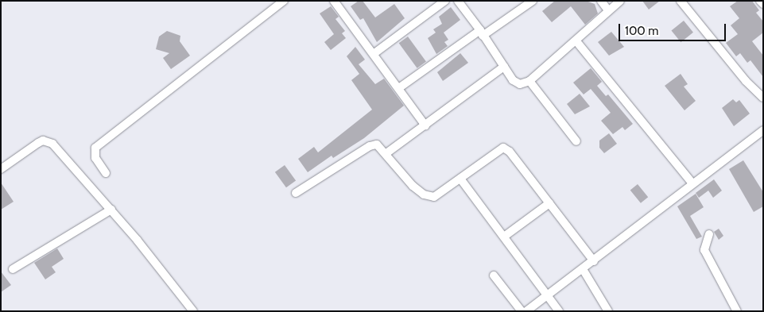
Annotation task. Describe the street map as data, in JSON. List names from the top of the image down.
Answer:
{
  "scale_bar": "100 m"
}
